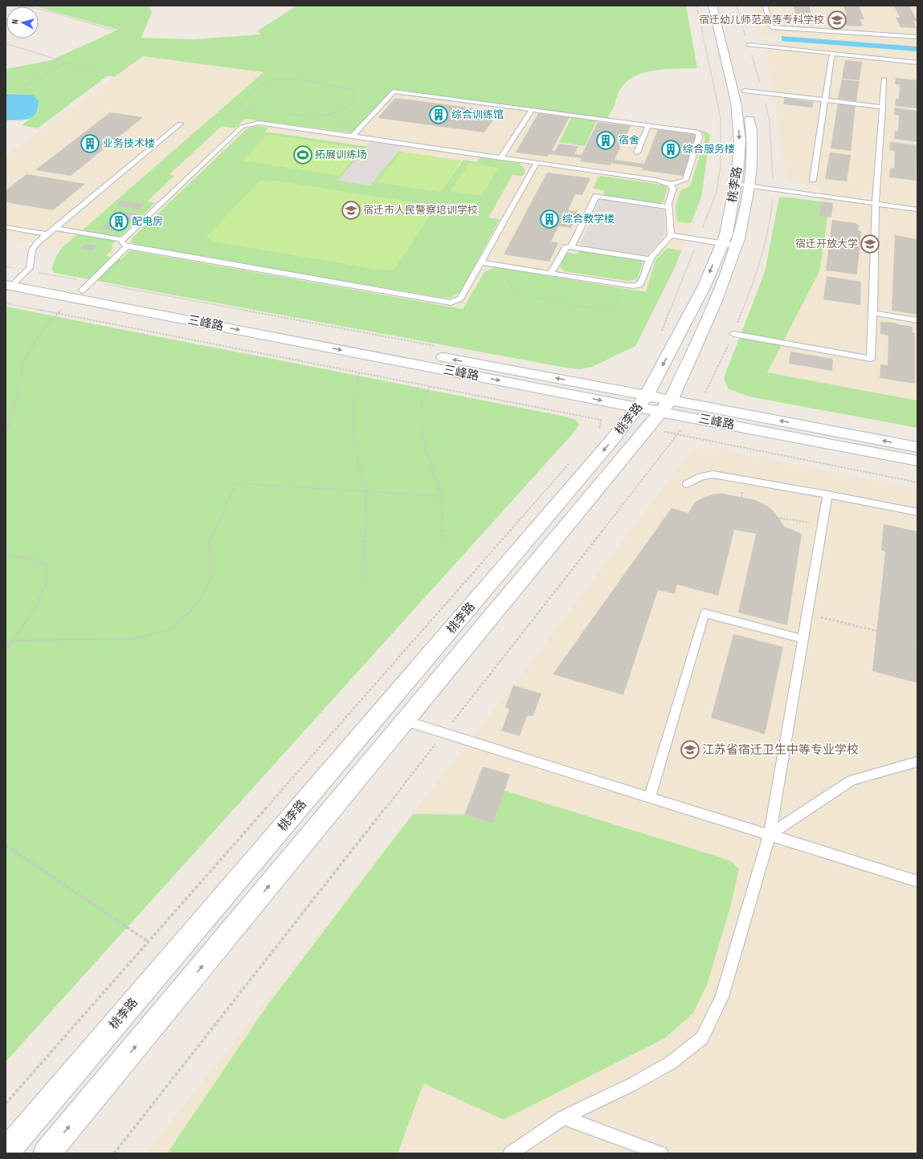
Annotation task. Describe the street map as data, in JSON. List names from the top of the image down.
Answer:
{
  "streets": {
    "main road": ["桃李路", "三峰路"]
  },
  "crossings": [
    ["桃李路", "三峰路"]
  ],
  "places": {
    "school or university": [
      "宿迁幼儿师范高等专科学校",
      "宿迁市人民警察培训学校",
      "宿迁开放大学",
      "江苏省宿迁卫生中等专业学校"
    ],
    "building": [
      "综合训练馆",
      "宿舍",
      "业务技术楼",
      "综合服务楼",
      "综合教学楼",
      "配电房"
    ],
    "sports": ["拓展训练场"]
  },
  "north": "left"
}
